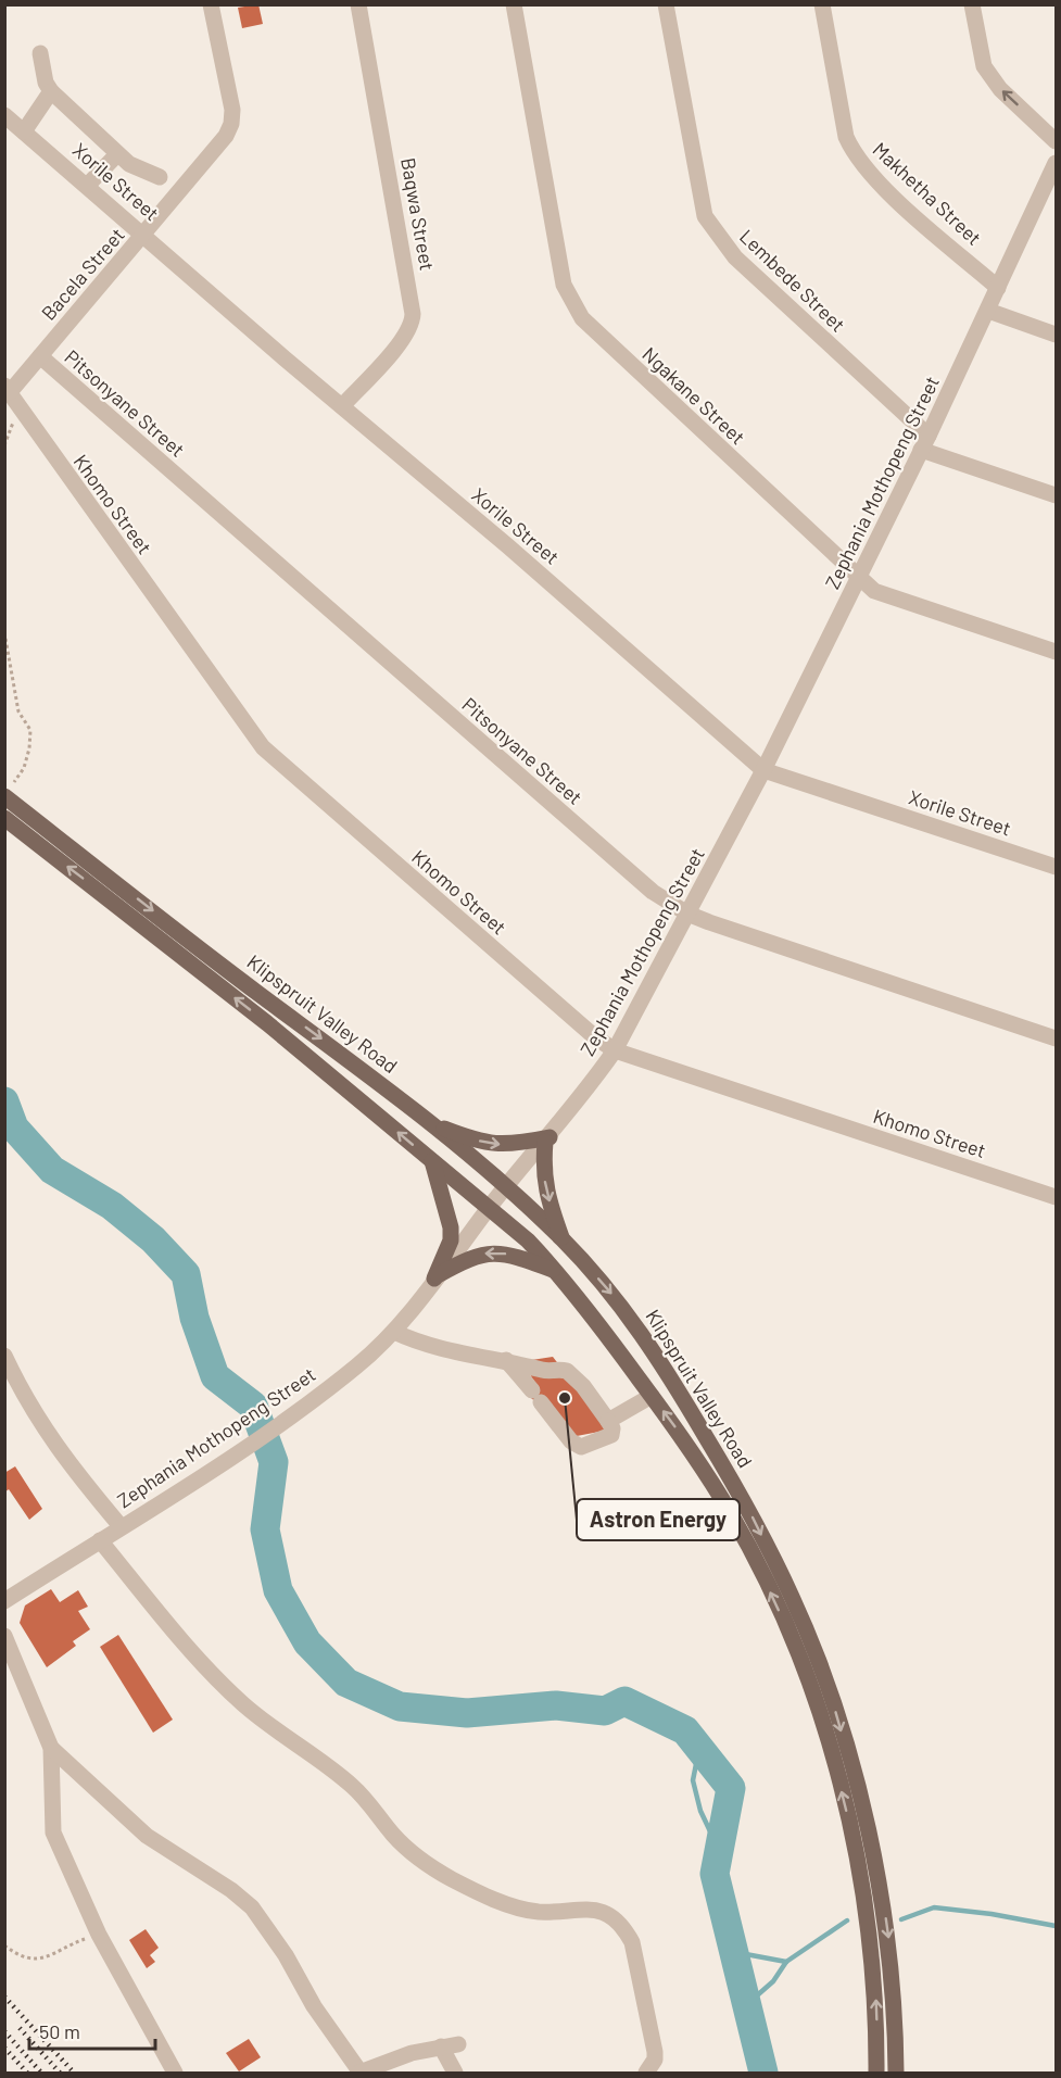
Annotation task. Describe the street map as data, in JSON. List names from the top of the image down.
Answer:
{
  "streets": {
    "main road": ["Klipspruit Valley Road"],
    "street": [
      "Xorile Street",
      "Makhetha Street",
      "Baqwa Street",
      "Bacela Street",
      "Lembede Street",
      "Ngakane Street",
      "Pitsonyane Street",
      "Zephania Mothopeng Street",
      "Khomo Street"
    ]
  },
  "crossings": [
    ["Xorile Street", "Baqwa Street"],
    ["Xorile Street", "Bacela Street"],
    ["Xorile Street", "Zephania Mothopeng Street"],
    ["Makhetha Street", "Zephania Mothopeng Street"],
    ["Bacela Street", "Pitsonyane Street"],
    ["Bacela Street", "Khomo Street"],
    ["Lembede Street", "Zephania Mothopeng Street"],
    ["Ngakane Street", "Zephania Mothopeng Street"],
    ["Pitsonyane Street", "Zephania Mothopeng Street"],
    ["Zephania Mothopeng Street", "Khomo Street"],
    ["Zephania Mothopeng Street", "Klipspruit Valley Road"]
  ],
  "places": ["Astron Energy"],
  "scale_bar": "50 m"
}
